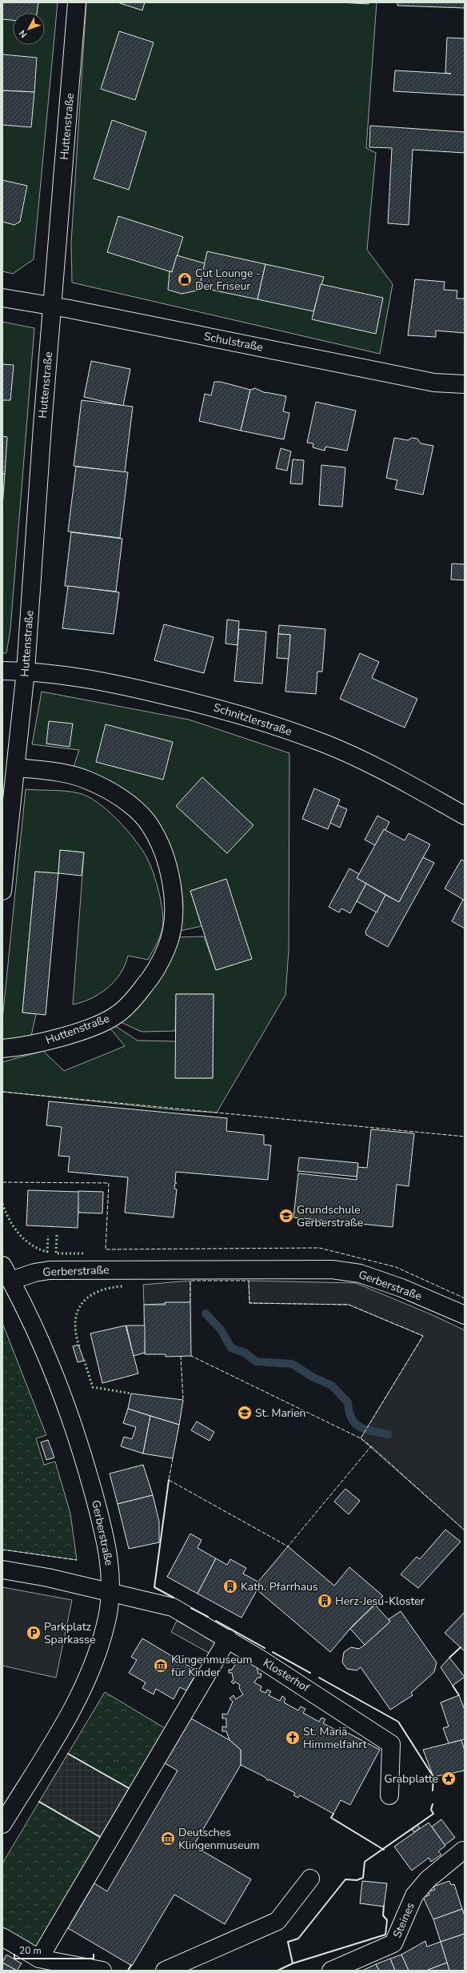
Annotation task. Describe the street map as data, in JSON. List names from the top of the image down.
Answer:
{
  "streets": {
    "street": [
      "Huttenstraße",
      "Schulstraße",
      "Schnitzlerstraße",
      "Gerberstraße",
      "Klosterhof",
      "Steines"
    ]
  },
  "crossings": [
    ["Huttenstraße", "Schulstraße"],
    ["Huttenstraße", "Schnitzlerstraße"],
    ["Gerberstraße", "Klosterhof"]
  ],
  "places": {
    "shop": ["Cut Lounge - Der Friseur"],
    "school or university": ["Grundschule Gerberstraße", "St. Marien"],
    "building": ["Kath. Pfarrhaus", "Herz-Jesu-Kloster"],
    "parking": ["Parkplatz Sparkasse"],
    "museum": ["Klingenmuseum für Kinder", "Deutsches Klingenmuseum"],
    "church": ["St. Mariä Himmelfahrt"],
    "place": ["Grabplatte"]
  },
  "scale_bar": "20 m",
  "north": "bottom left"
}
